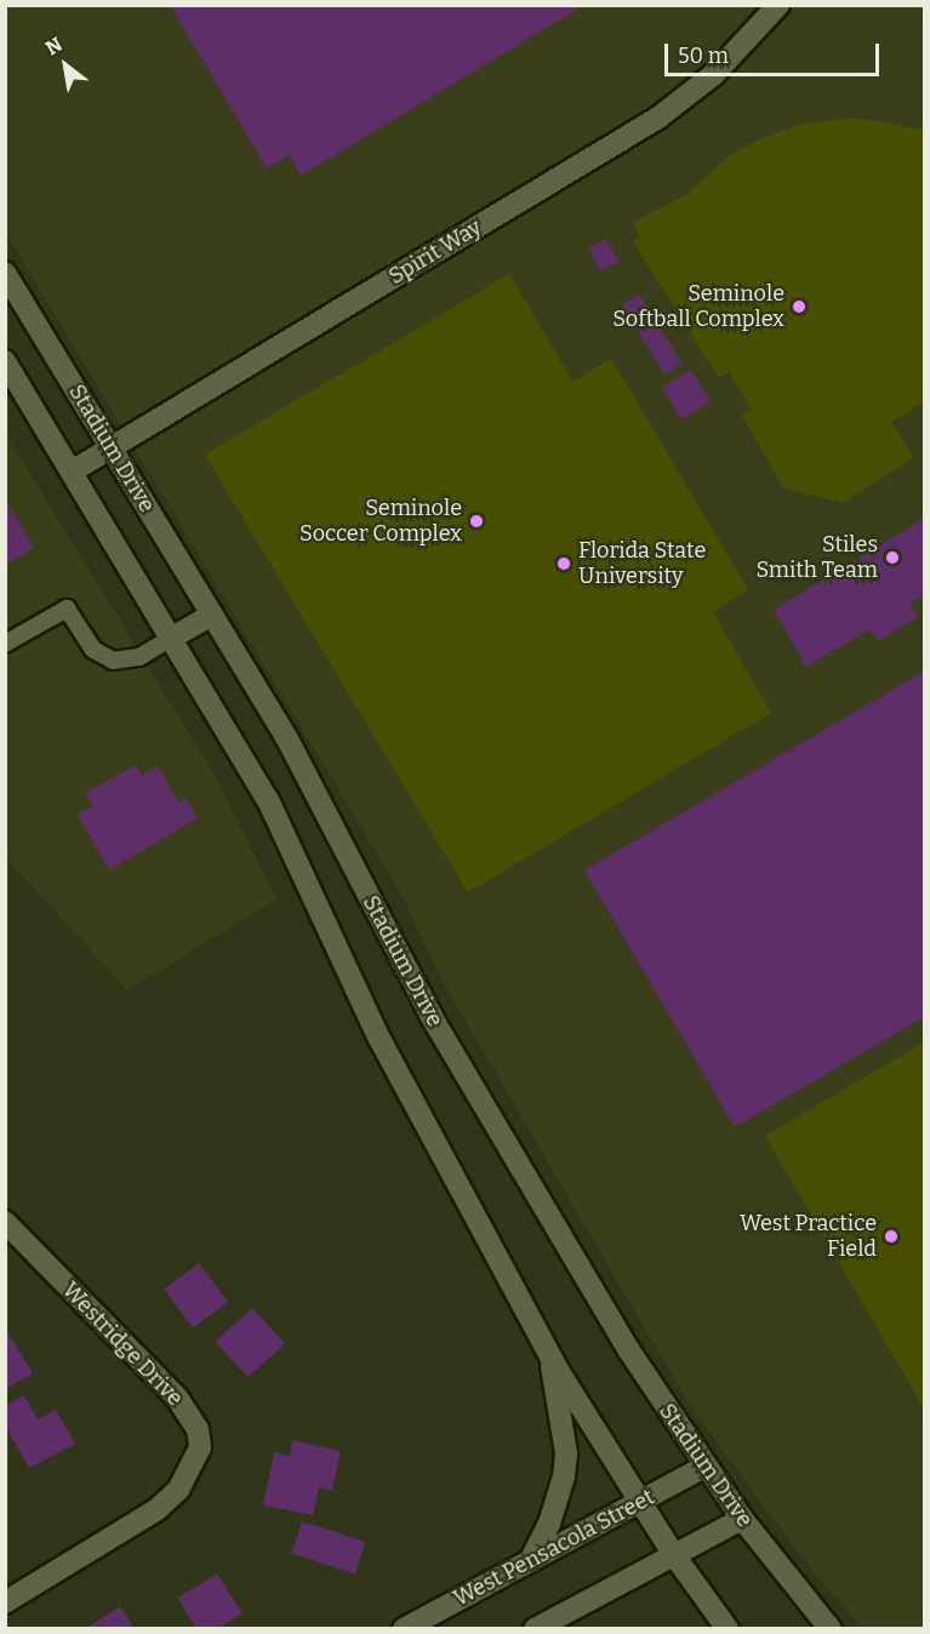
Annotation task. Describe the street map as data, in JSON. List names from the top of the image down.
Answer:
{
  "streets": {
    "main road": [
      "Spirit Way",
      "Stadium Drive",
      "Westridge Drive",
      "West Pensacola Street"
    ]
  },
  "crossings": [
    ["Spirit Way", "Stadium Drive"],
    ["Stadium Drive", "West Pensacola Street"]
  ],
  "places": [
    "Seminole Softball Complex",
    "Seminole Soccer Complex",
    "Stiles Smith Team",
    "Florida State University",
    "West Practice Field"
  ],
  "scale_bar": "50 m",
  "north": "top left"
}
